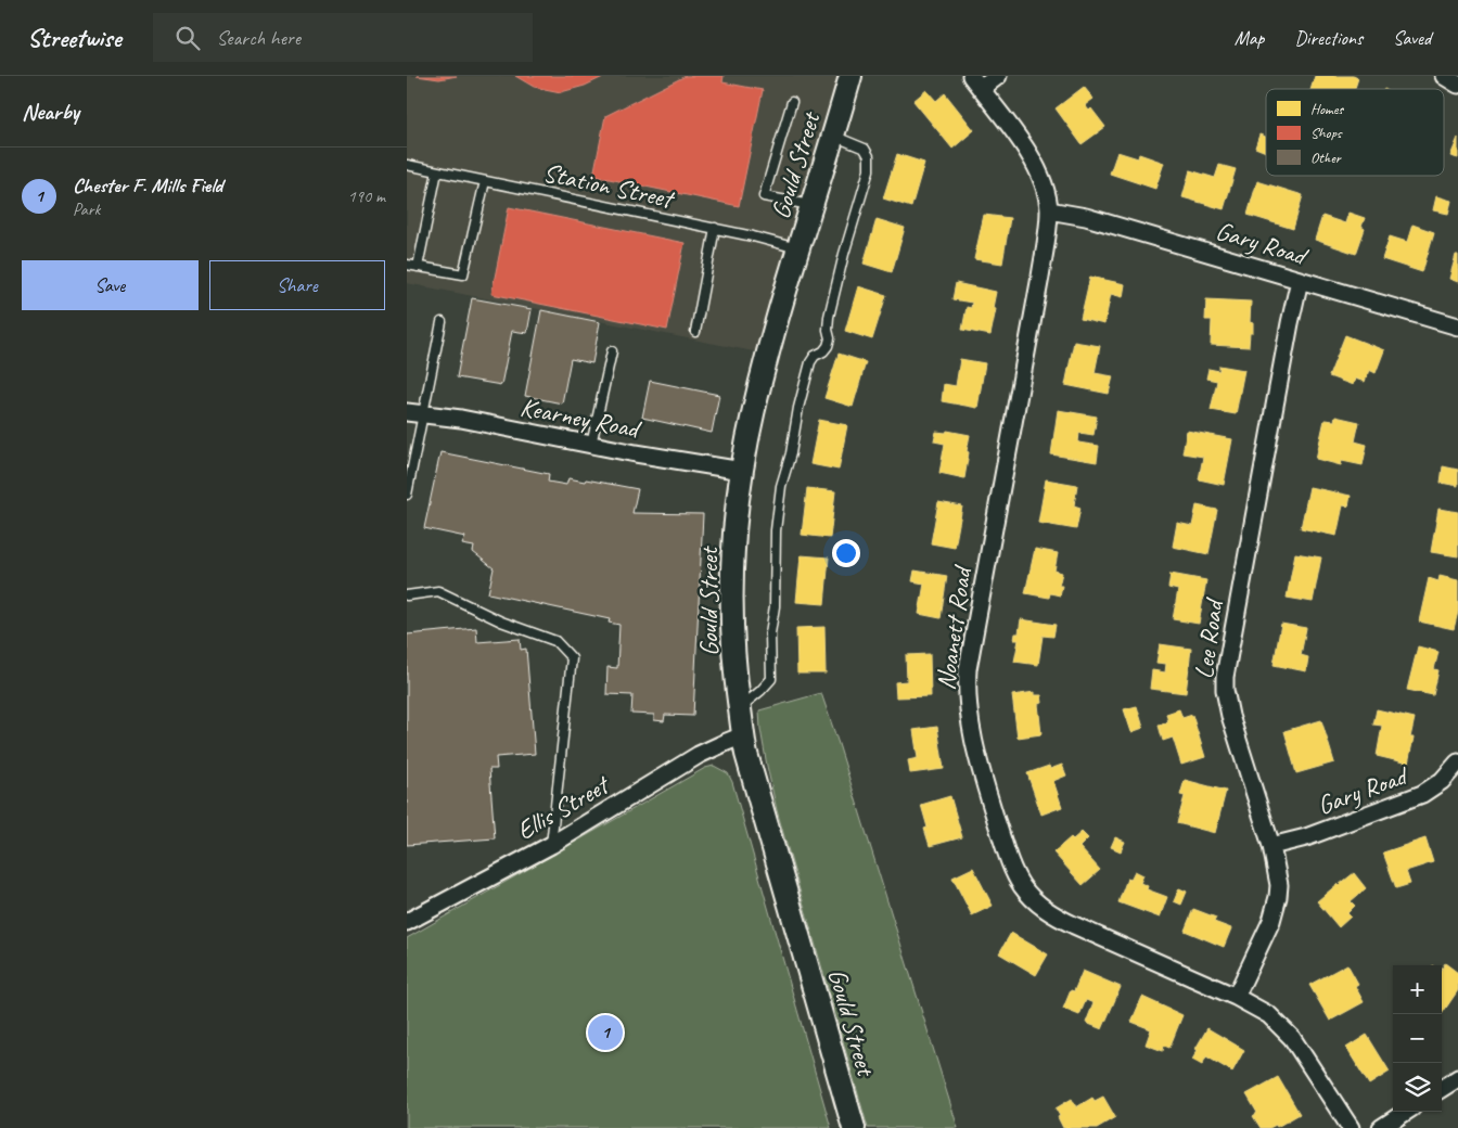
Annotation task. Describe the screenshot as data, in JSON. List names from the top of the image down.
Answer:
{
  "streets": {
    "main road": ["Gould Street"],
    "street": [
      "Gary Road",
      "Kearney Road",
      "Noanett Road",
      "Lee Road",
      "Ellis Street"
    ],
    "lane": ["Station Street"]
  },
  "crossings": [
    ["Gould Street", "Station Street"],
    ["Gould Street", "Kearney Road"],
    ["Gould Street", "Ellis Street"],
    ["Gary Road", "Noanett Road"],
    ["Gary Road", "Lee Road"],
    ["Noanett Road", "Lee Road"]
  ],
  "legend": ["Homes", "Shops", "Other"],
  "page": {
    "header": "Streetwise",
    "search": "Search here",
    "nav": ["Map", "Directions", "Saved"],
    "heading": "Nearby",
    "list": [
      {
        "mark": "1",
        "name": "Chester F. Mills Field",
        "note": "Park",
        "value": "190 m"
      }
    ],
    "buttons": ["Save", "Share"],
    "map_buttons": ["+", "−"],
    "pins": "1"
  }
}
